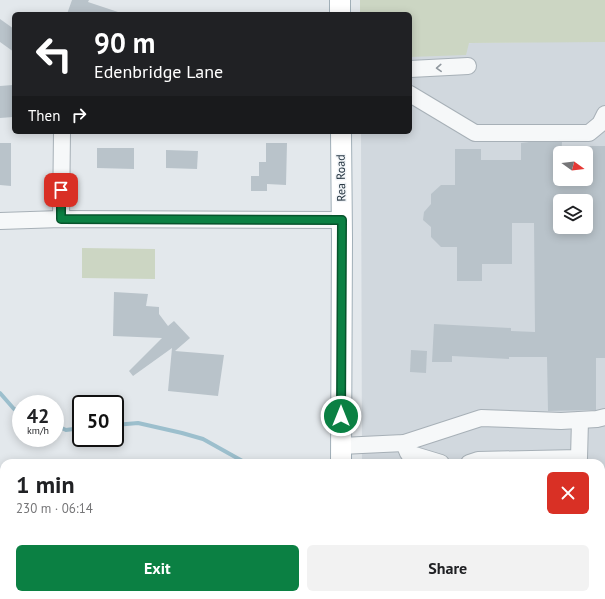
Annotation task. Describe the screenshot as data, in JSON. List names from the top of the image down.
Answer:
{
  "streets": {
    "main road": ["Rea Road"]
  },
  "north": "right",
  "page": {
    "turn": ["90 m", "Edenbridge Lane"],
    "then": "Then",
    "speed": "42 km/h",
    "limit": "50",
    "heading": ["1 min", "230 m · 06:14"],
    "buttons": ["Exit", "Share"]
  }
}
